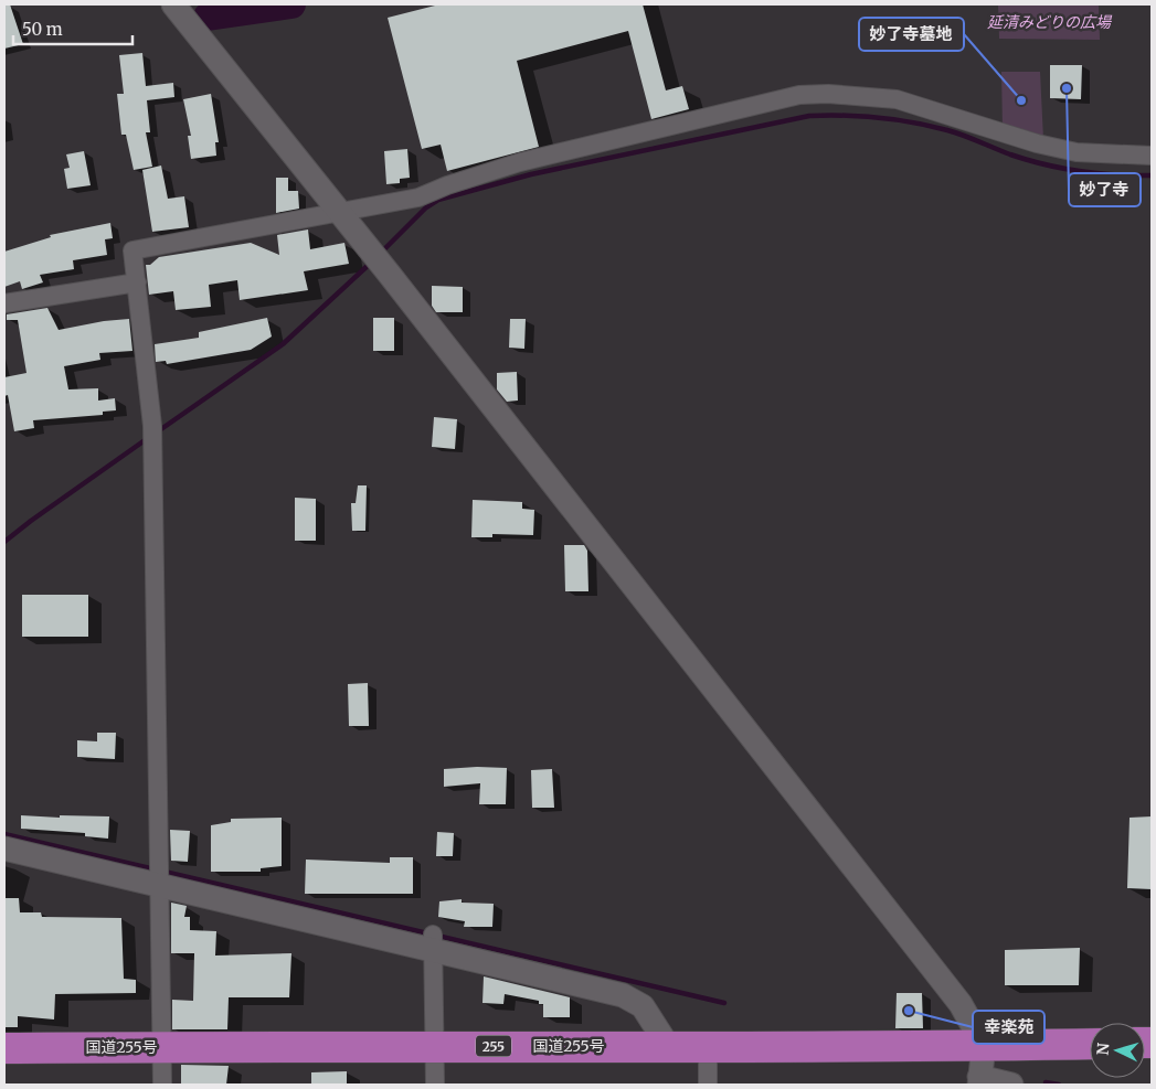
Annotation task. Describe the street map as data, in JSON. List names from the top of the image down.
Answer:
{
  "streets": {
    "highway": ["255", "国道255号"]
  },
  "parks": ["延清みどりの広場"],
  "places": ["妙了寺", "妙了寺墓地", "幸楽苑"],
  "scale_bar": "50 m",
  "north": "left"
}
